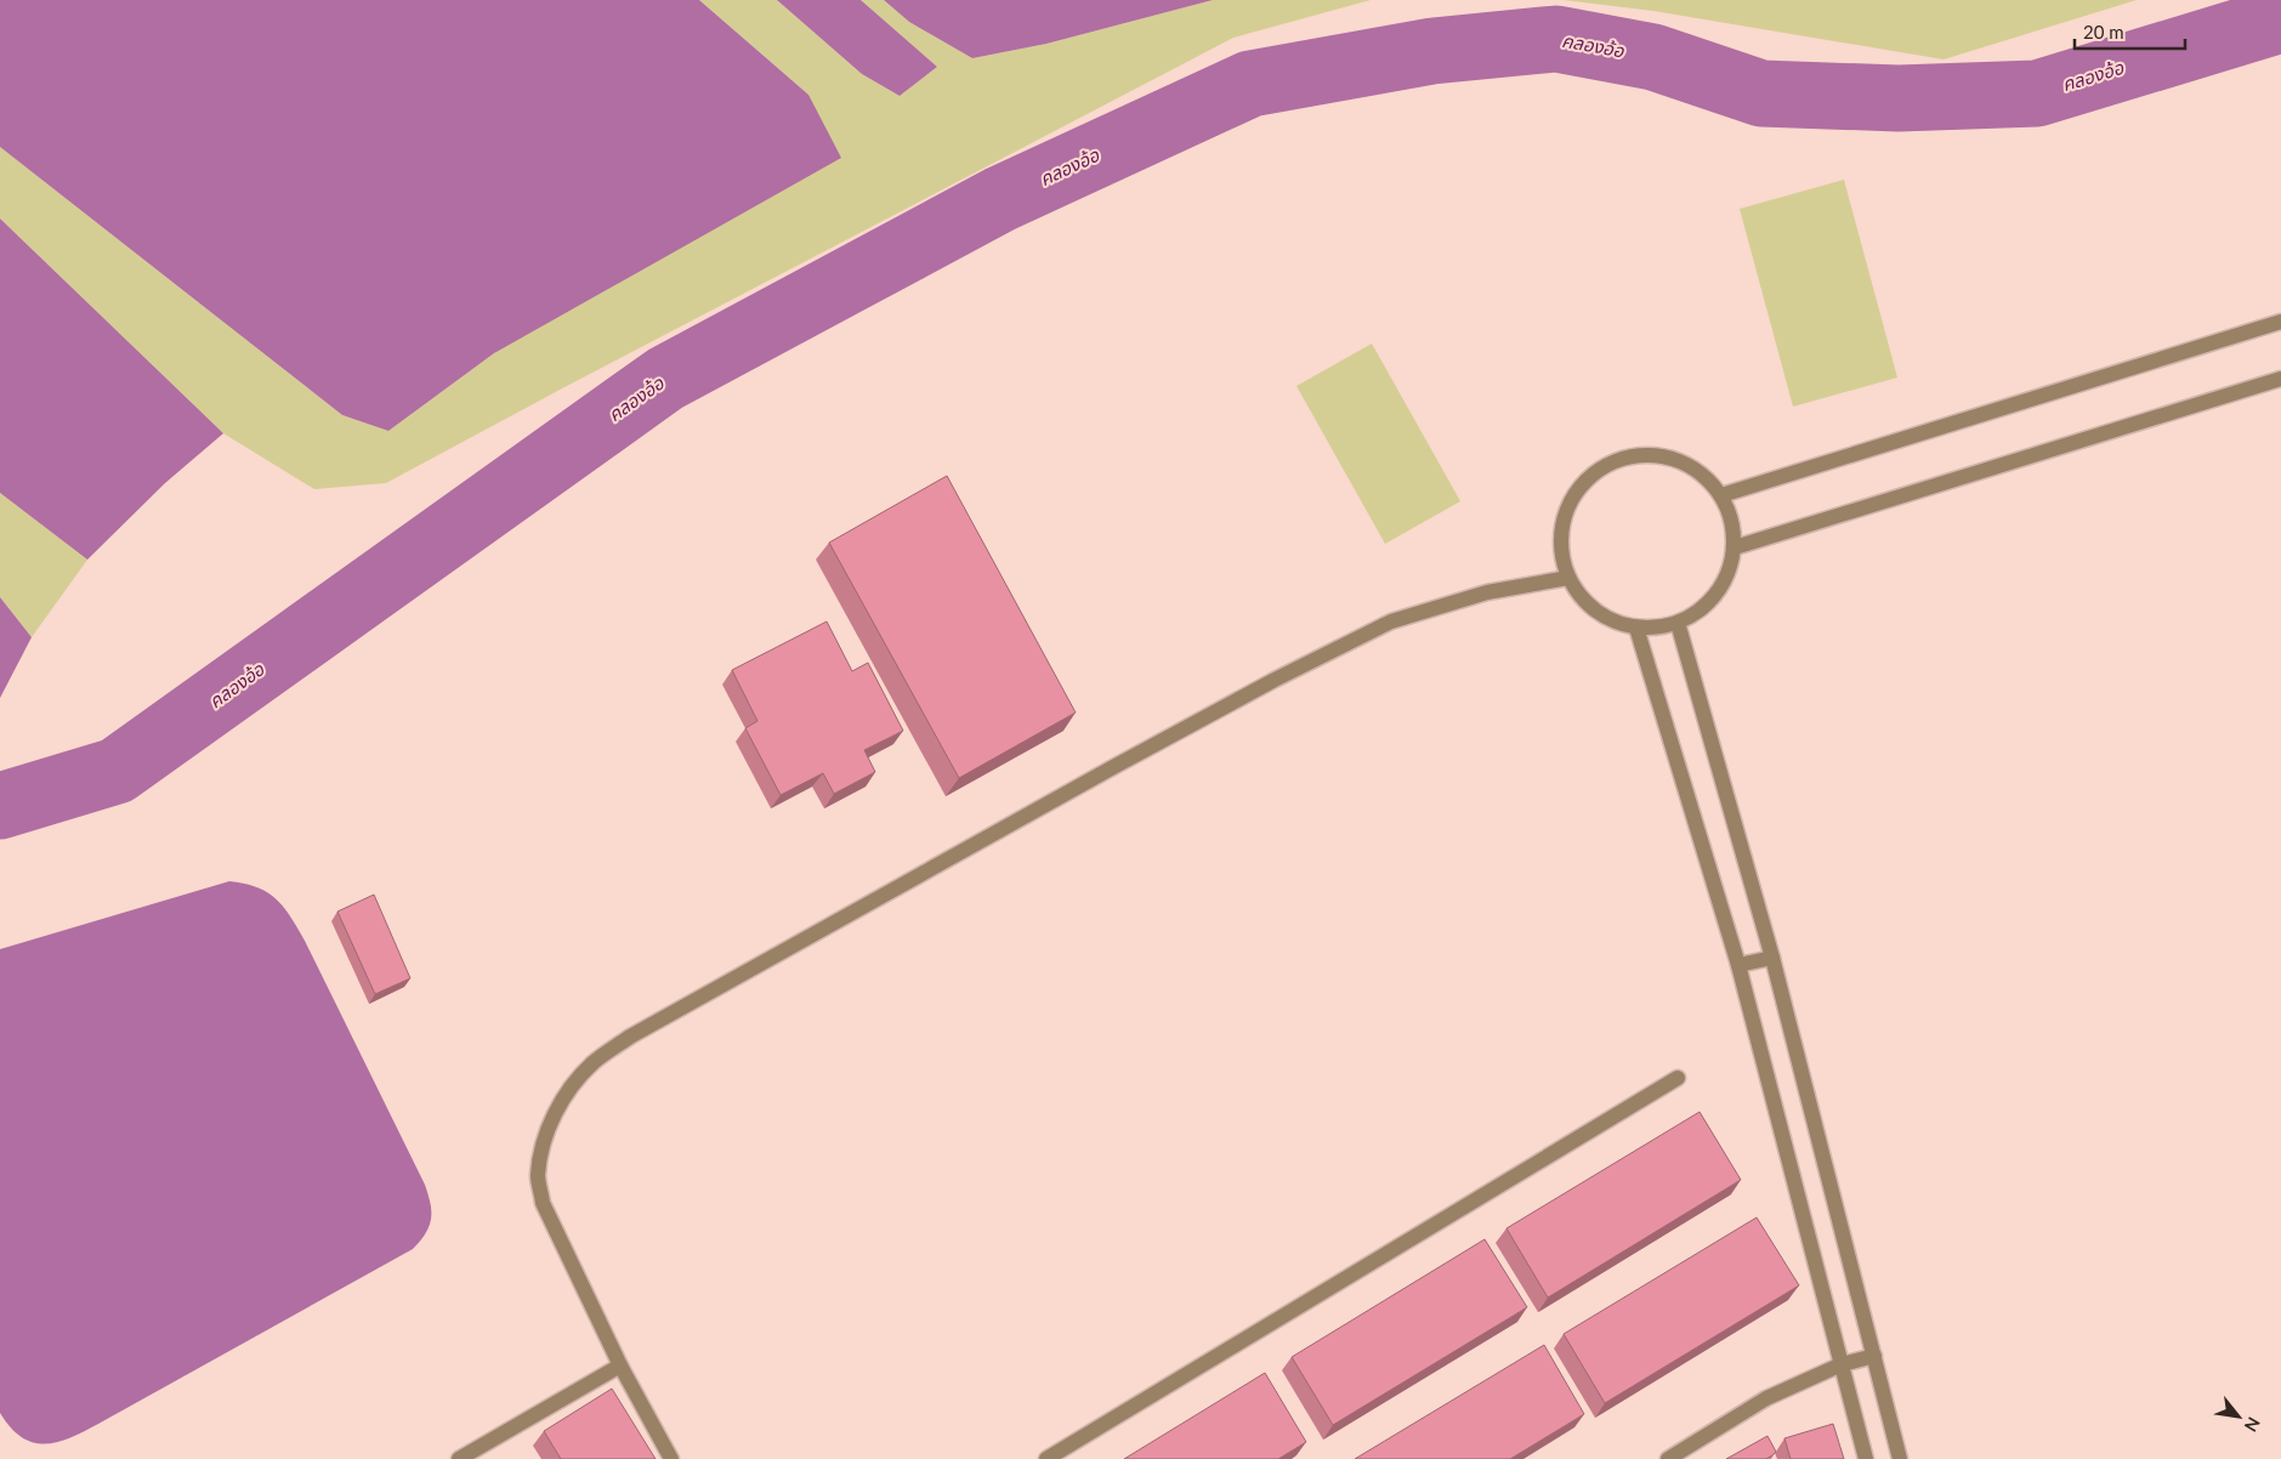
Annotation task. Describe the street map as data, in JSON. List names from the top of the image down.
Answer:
{
  "water": ["คลองอ้อ"],
  "scale_bar": "20 m",
  "north": "bottom right"
}
